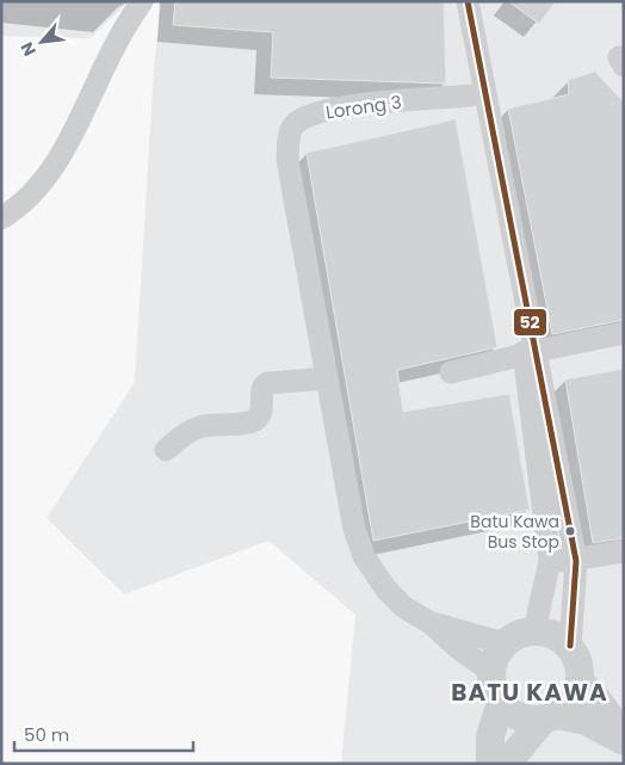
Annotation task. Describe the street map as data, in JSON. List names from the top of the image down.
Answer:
{
  "streets": {
    "street": ["Lorong 3"]
  },
  "districts": ["BATU KAWA"],
  "places": ["Batu Kawa Bus Stop"],
  "lines": ["transit line 52"],
  "scale_bar": "50 m",
  "north": "bottom left"
}
